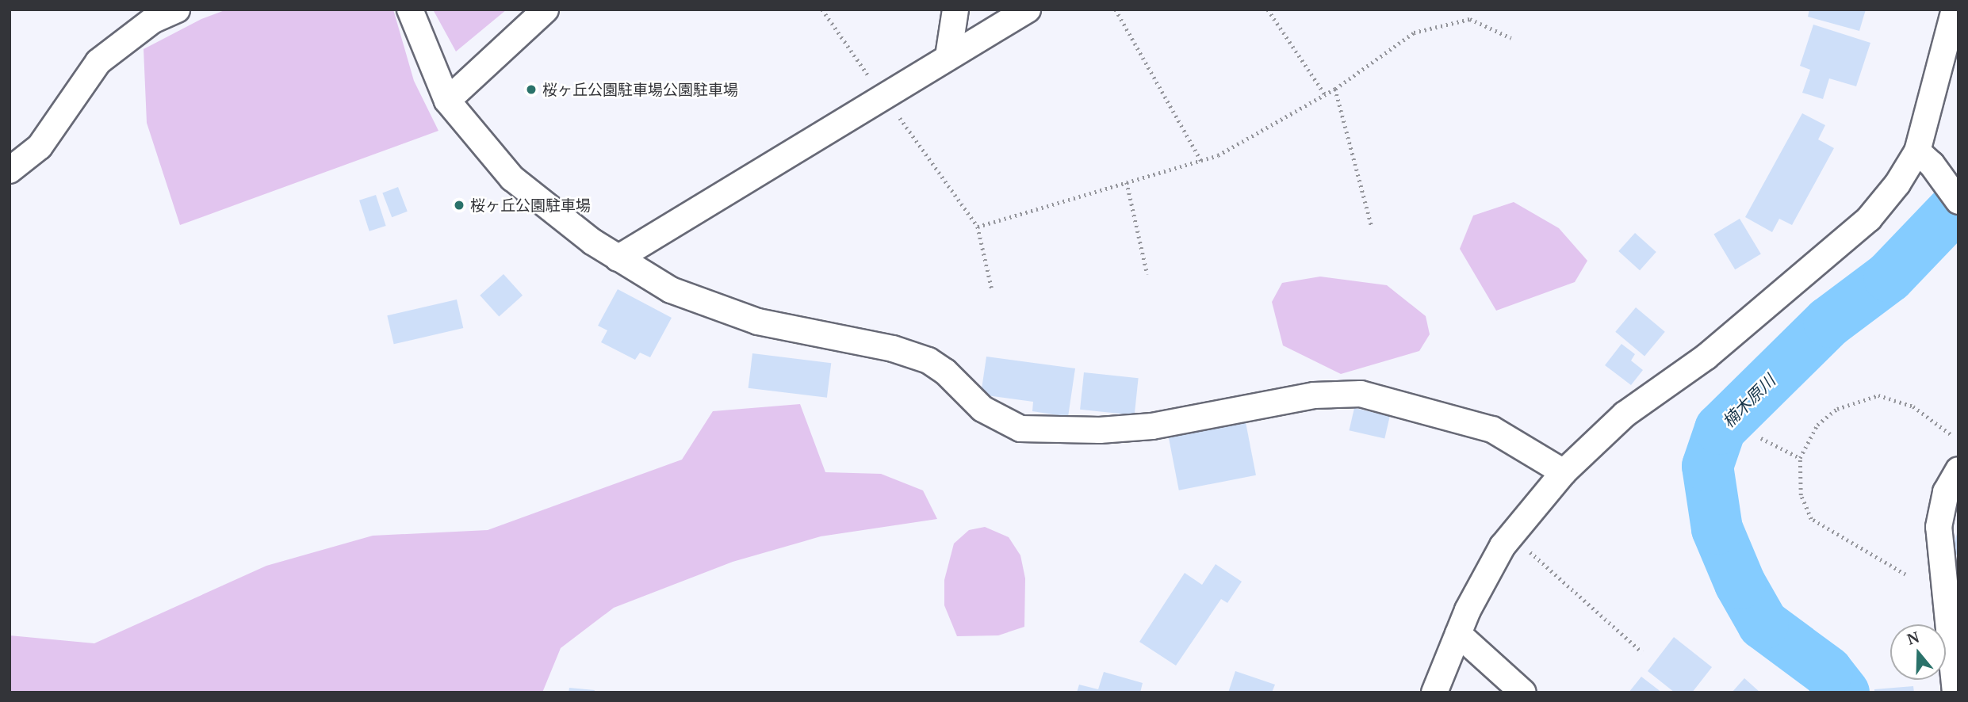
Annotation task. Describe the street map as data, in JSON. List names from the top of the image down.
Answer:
{
  "water": ["楠木原川"],
  "places": ["桜ヶ丘公園駐車場公園駐車場", "桜ヶ丘公園駐車場"],
  "north": "top"
}
